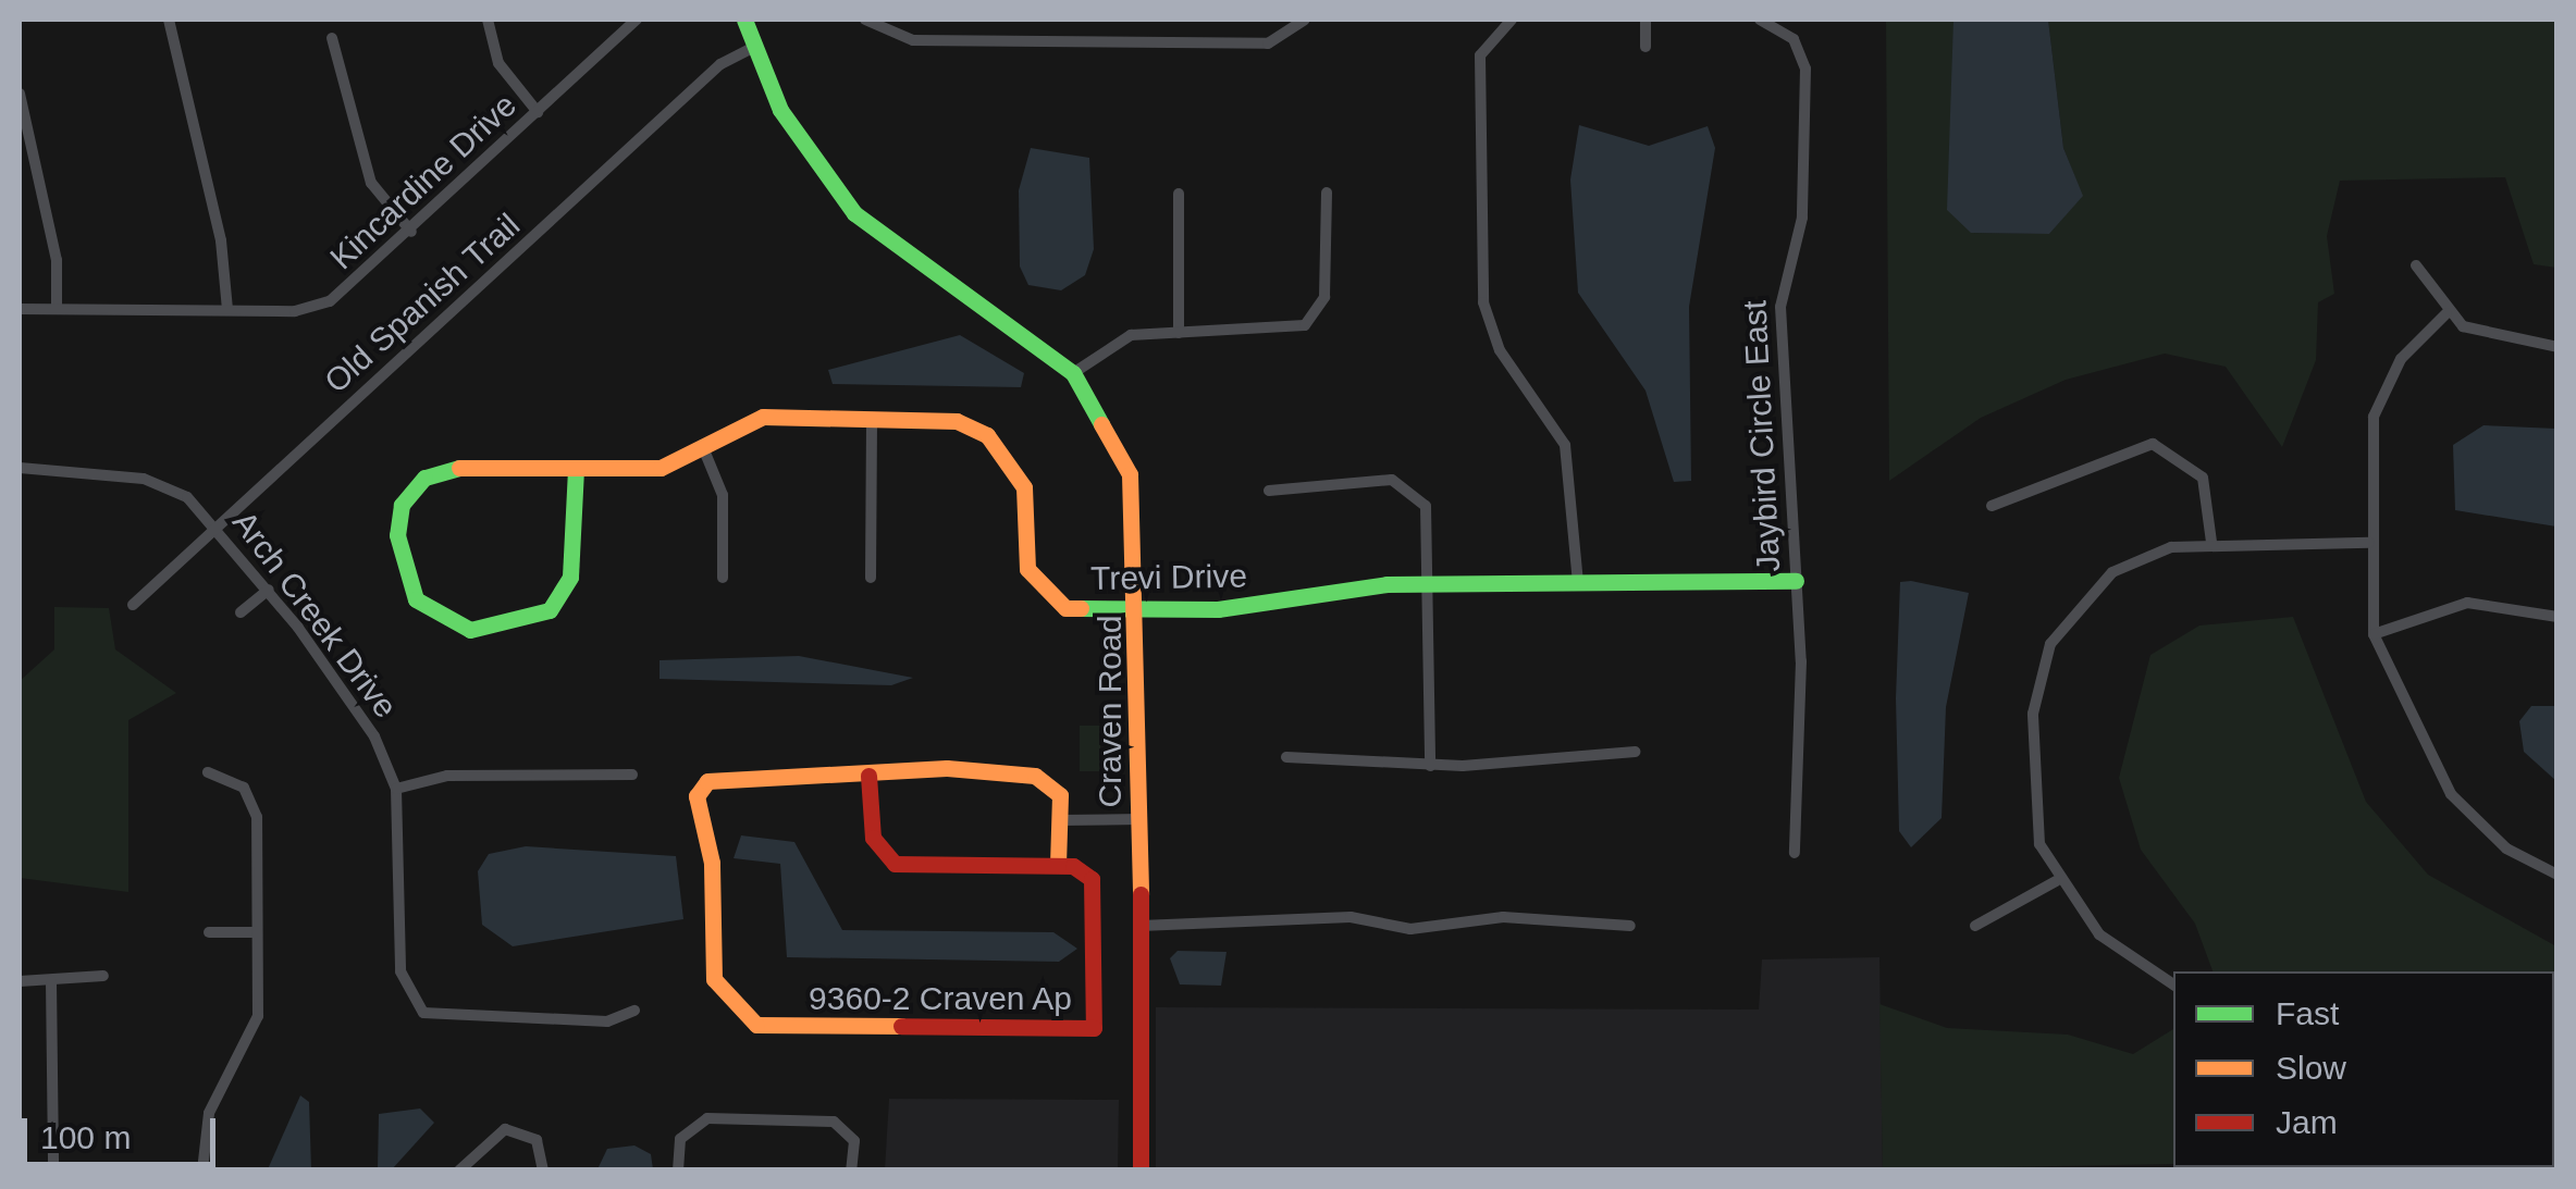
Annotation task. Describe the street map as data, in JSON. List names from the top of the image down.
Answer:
{
  "streets": {
    "street": [
      "Kincardine Drive",
      "Old Spanish Trail",
      "Jaybird Circle East",
      "Trevi Drive",
      "Arch Creek Drive",
      "Craven Road",
      "9360-2 Craven Ap"
    ]
  },
  "crossings": [
    ["Old Spanish Trail", "Arch Creek Drive"],
    ["Old Spanish Trail", "Craven Road"],
    ["Jaybird Circle East", "Trevi Drive"],
    ["Trevi Drive", "Craven Road"]
  ],
  "legend": ["Fast", "Slow", "Jam"],
  "scale_bar": "100 m"
}
